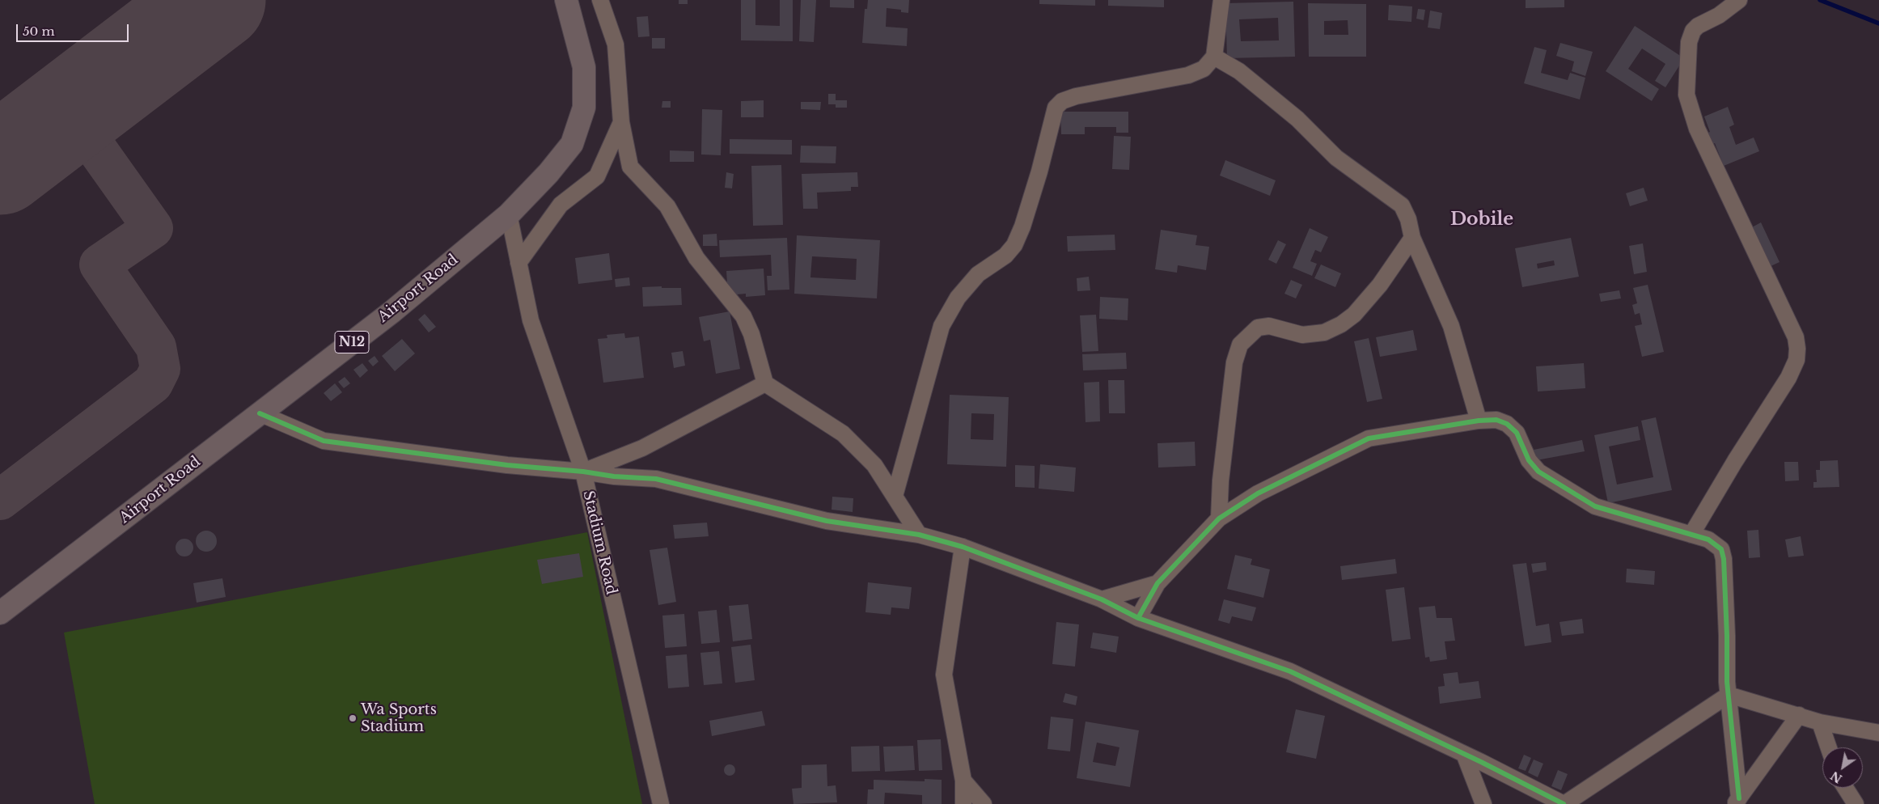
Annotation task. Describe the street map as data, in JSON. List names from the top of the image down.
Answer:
{
  "streets": {
    "highway": ["Airport Road", "N12"],
    "street": ["Stadium Road"]
  },
  "crossings": [
    ["Airport Road", "Stadium Road"]
  ],
  "districts": ["Dobile"],
  "places": ["Wa Sports Stadium"],
  "scale_bar": "50 m",
  "north": "bottom left"
}
